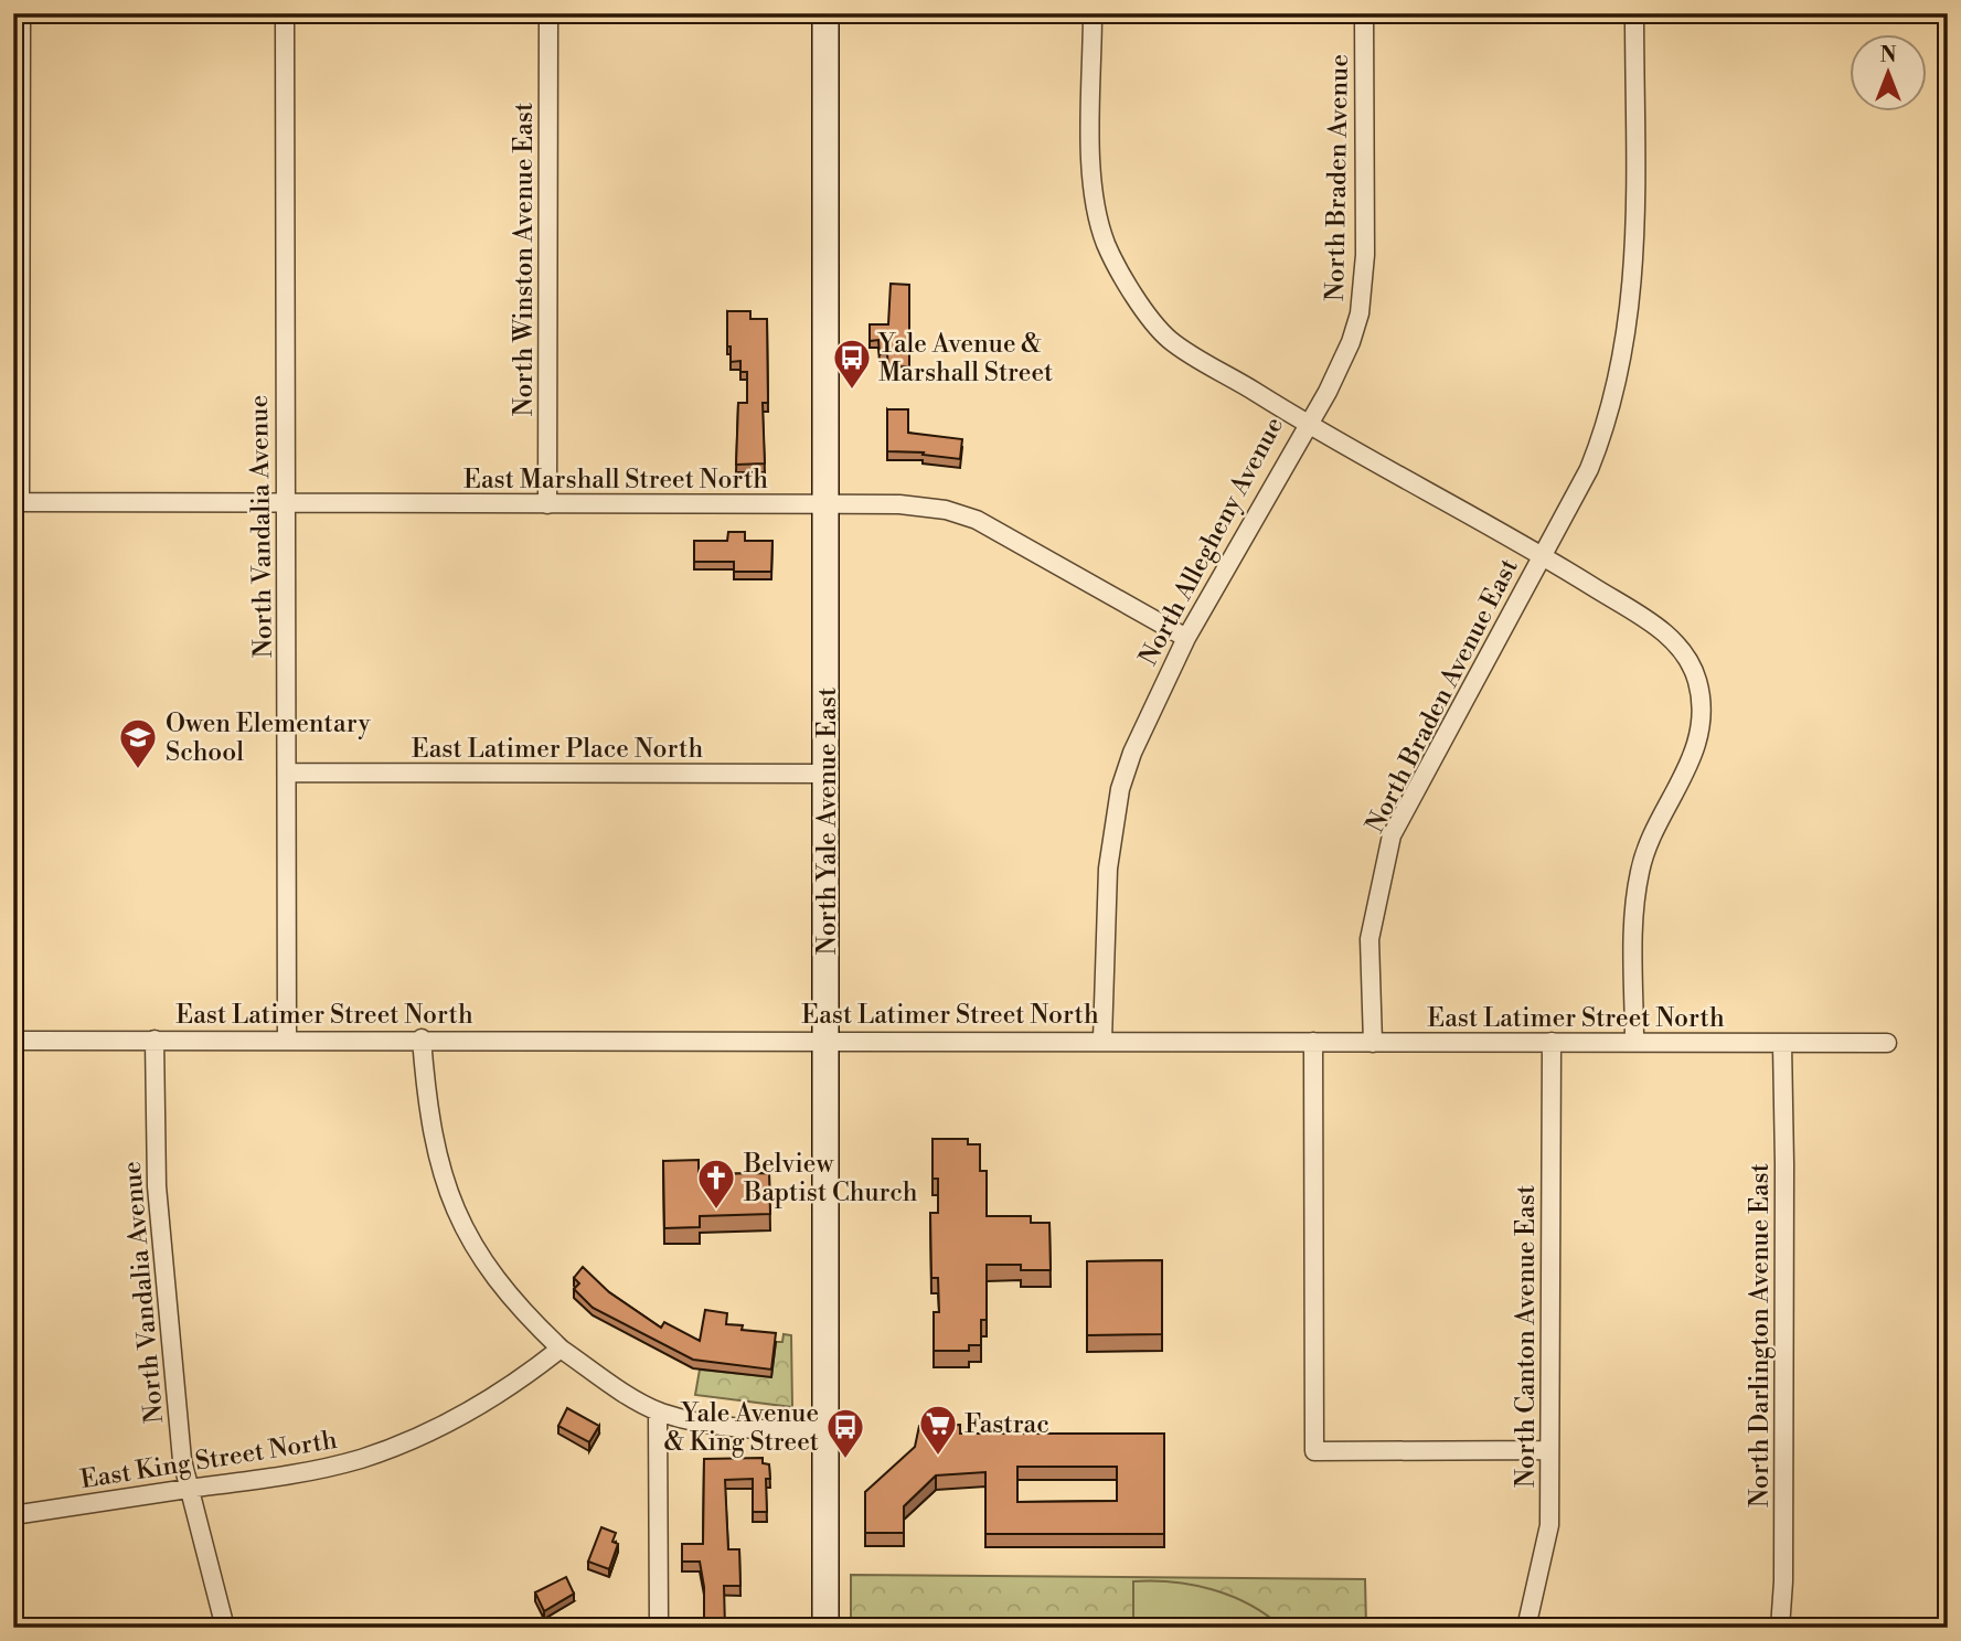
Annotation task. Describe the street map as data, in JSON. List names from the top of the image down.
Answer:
{
  "streets": {
    "main road": ["North Yale Avenue East"],
    "street": [
      "North Braden Avenue",
      "North Winston Avenue East",
      "East Marshall Street North",
      "North Vandalia Avenue",
      "North Allegheny Avenue",
      "North Braden Avenue East",
      "East Latimer Place North",
      "East Latimer Street North",
      "North Darlington Avenue East",
      "North Canton Avenue East",
      "East King Street North"
    ]
  },
  "crossings": [
    ["North Braden Avenue", "North Allegheny Avenue"],
    ["North Winston Avenue East", "East Marshall Street North"],
    ["East Marshall Street North", "North Vandalia Avenue"],
    ["East Marshall Street North", "North Allegheny Avenue"],
    ["East Marshall Street North", "North Yale Avenue East"],
    ["North Vandalia Avenue", "East Latimer Place North"],
    ["North Vandalia Avenue", "East Latimer Street North"],
    ["North Vandalia Avenue", "East King Street North"],
    ["North Allegheny Avenue", "East Latimer Street North"],
    ["North Braden Avenue East", "East Latimer Street North"],
    ["East Latimer Place North", "North Yale Avenue East"],
    ["North Yale Avenue East", "East Latimer Street North"],
    ["East Latimer Street North", "North Darlington Avenue East"],
    ["East Latimer Street North", "North Canton Avenue East"]
  ],
  "places": {
    "bus stop": ["Yale Avenue & Marshall Street", "Yale Avenue & King Street"],
    "school or university": ["Owen Elementary School"],
    "church": ["Belview Baptist Church"],
    "supermarket": ["Fastrac"]
  },
  "north": "top"
}
